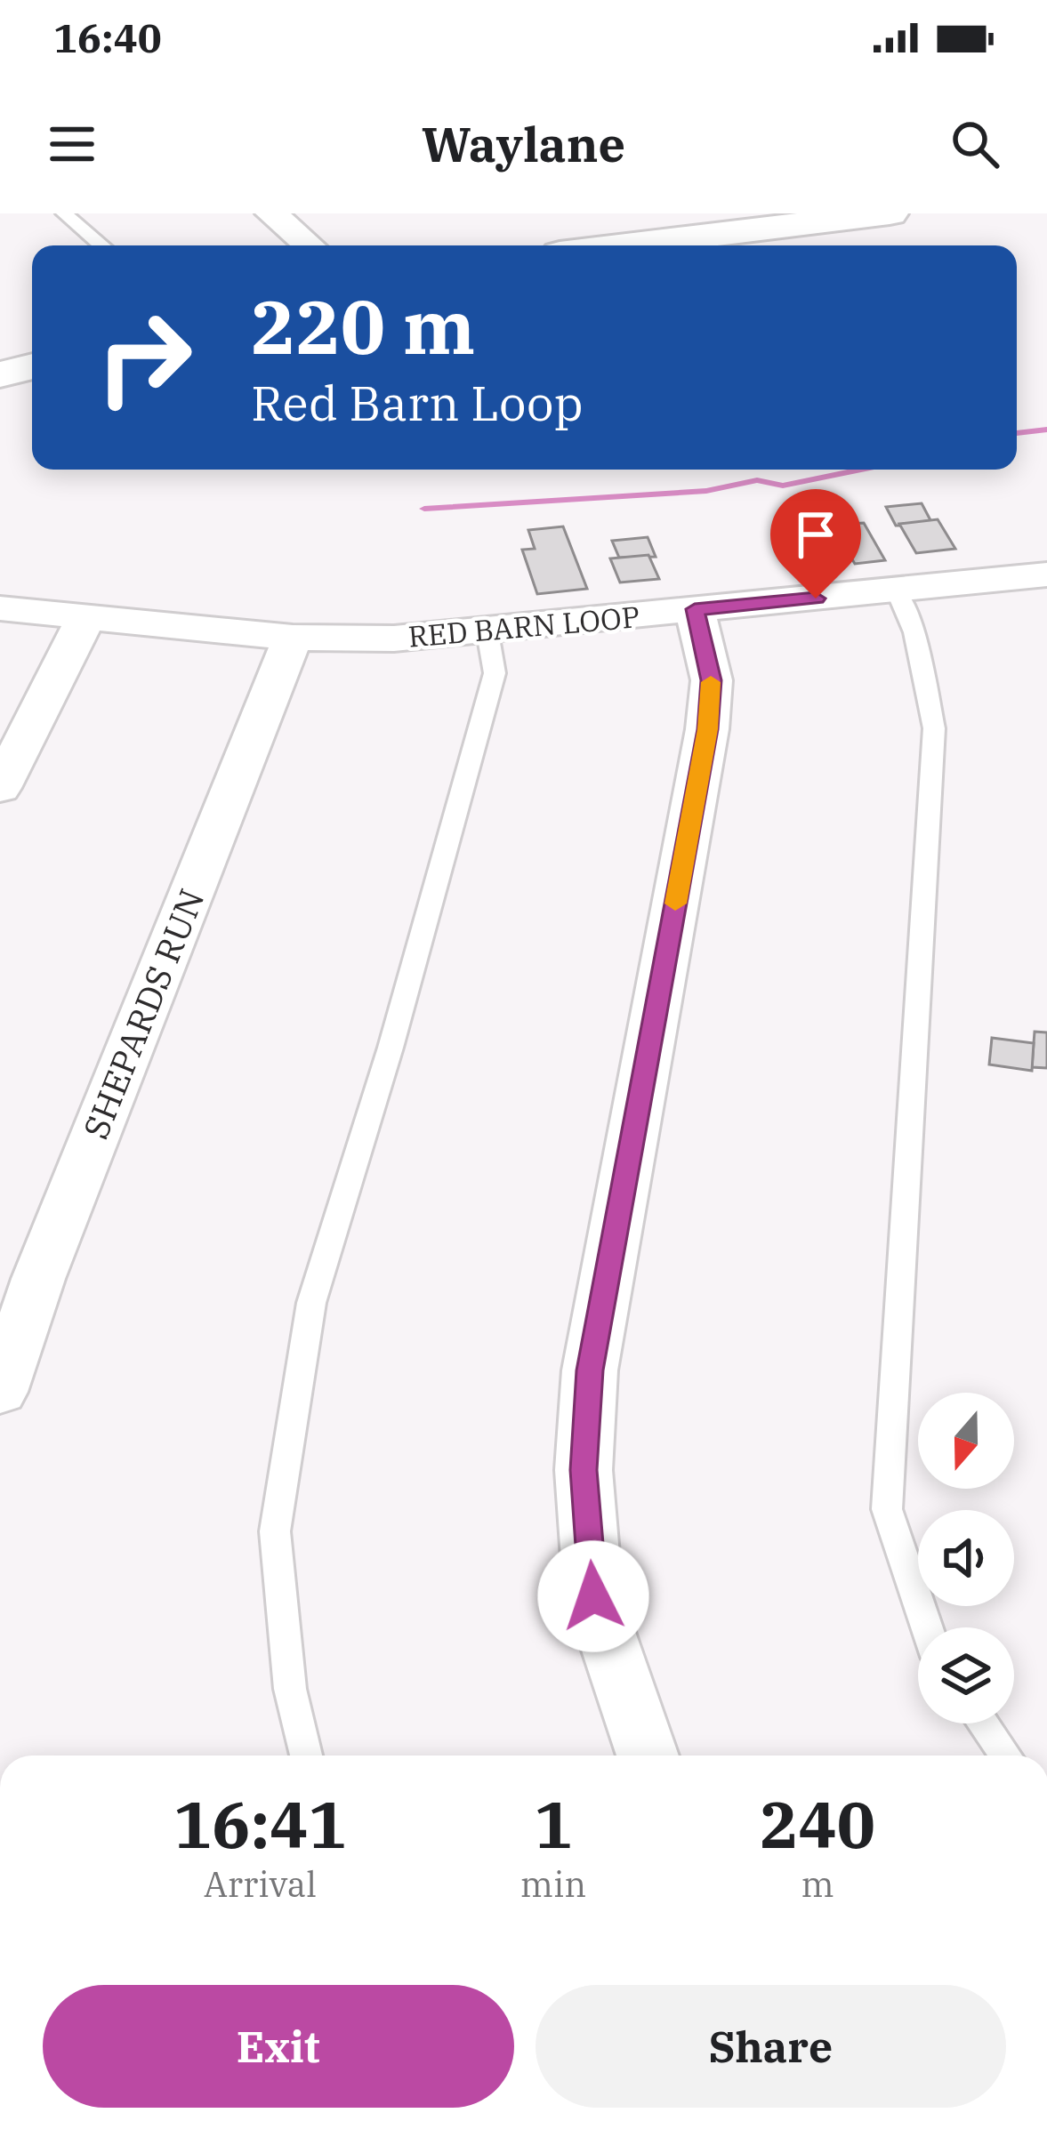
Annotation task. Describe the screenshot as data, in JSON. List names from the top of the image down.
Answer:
{
  "streets": {
    "street": ["RED BARN LOOP", "SHEPARDS RUN"]
  },
  "crossings": [
    ["RED BARN LOOP", "SHEPARDS RUN"]
  ],
  "north": "bottom",
  "page": {
    "status": "16:40",
    "header": "Waylane",
    "turn": ["220 m", "Red Barn Loop"],
    "eta": [
      "16:41",
      "Arrival",
      "1",
      "min",
      "240",
      "m"
    ],
    "buttons": ["Exit", "Share"]
  }
}
